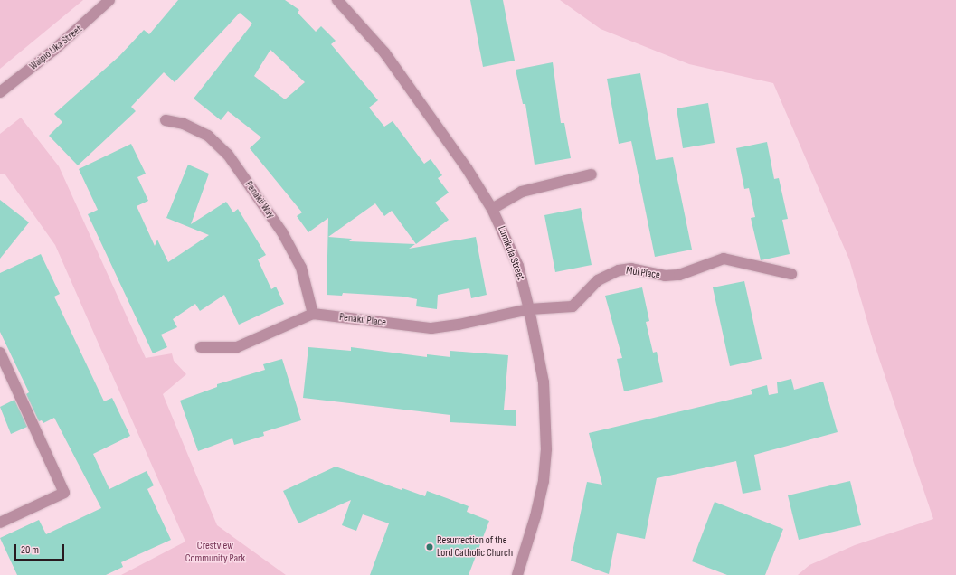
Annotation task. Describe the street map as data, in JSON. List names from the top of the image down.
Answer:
{
  "streets": {
    "street": [
      "Waipio Uka Street",
      "Penakii Way",
      "Lumikula Street",
      "Mui Place",
      "Penakii Place"
    ]
  },
  "crossings": [
    ["Penakii Way", "Penakii Place"],
    ["Lumikula Street", "Mui Place"],
    ["Lumikula Street", "Penakii Place"],
    ["Mui Place", "Penakii Place"]
  ],
  "parks": ["Crestview Community Park"],
  "places": ["Resurrection of the Lord Catholic Church"],
  "scale_bar": "20 m"
}
